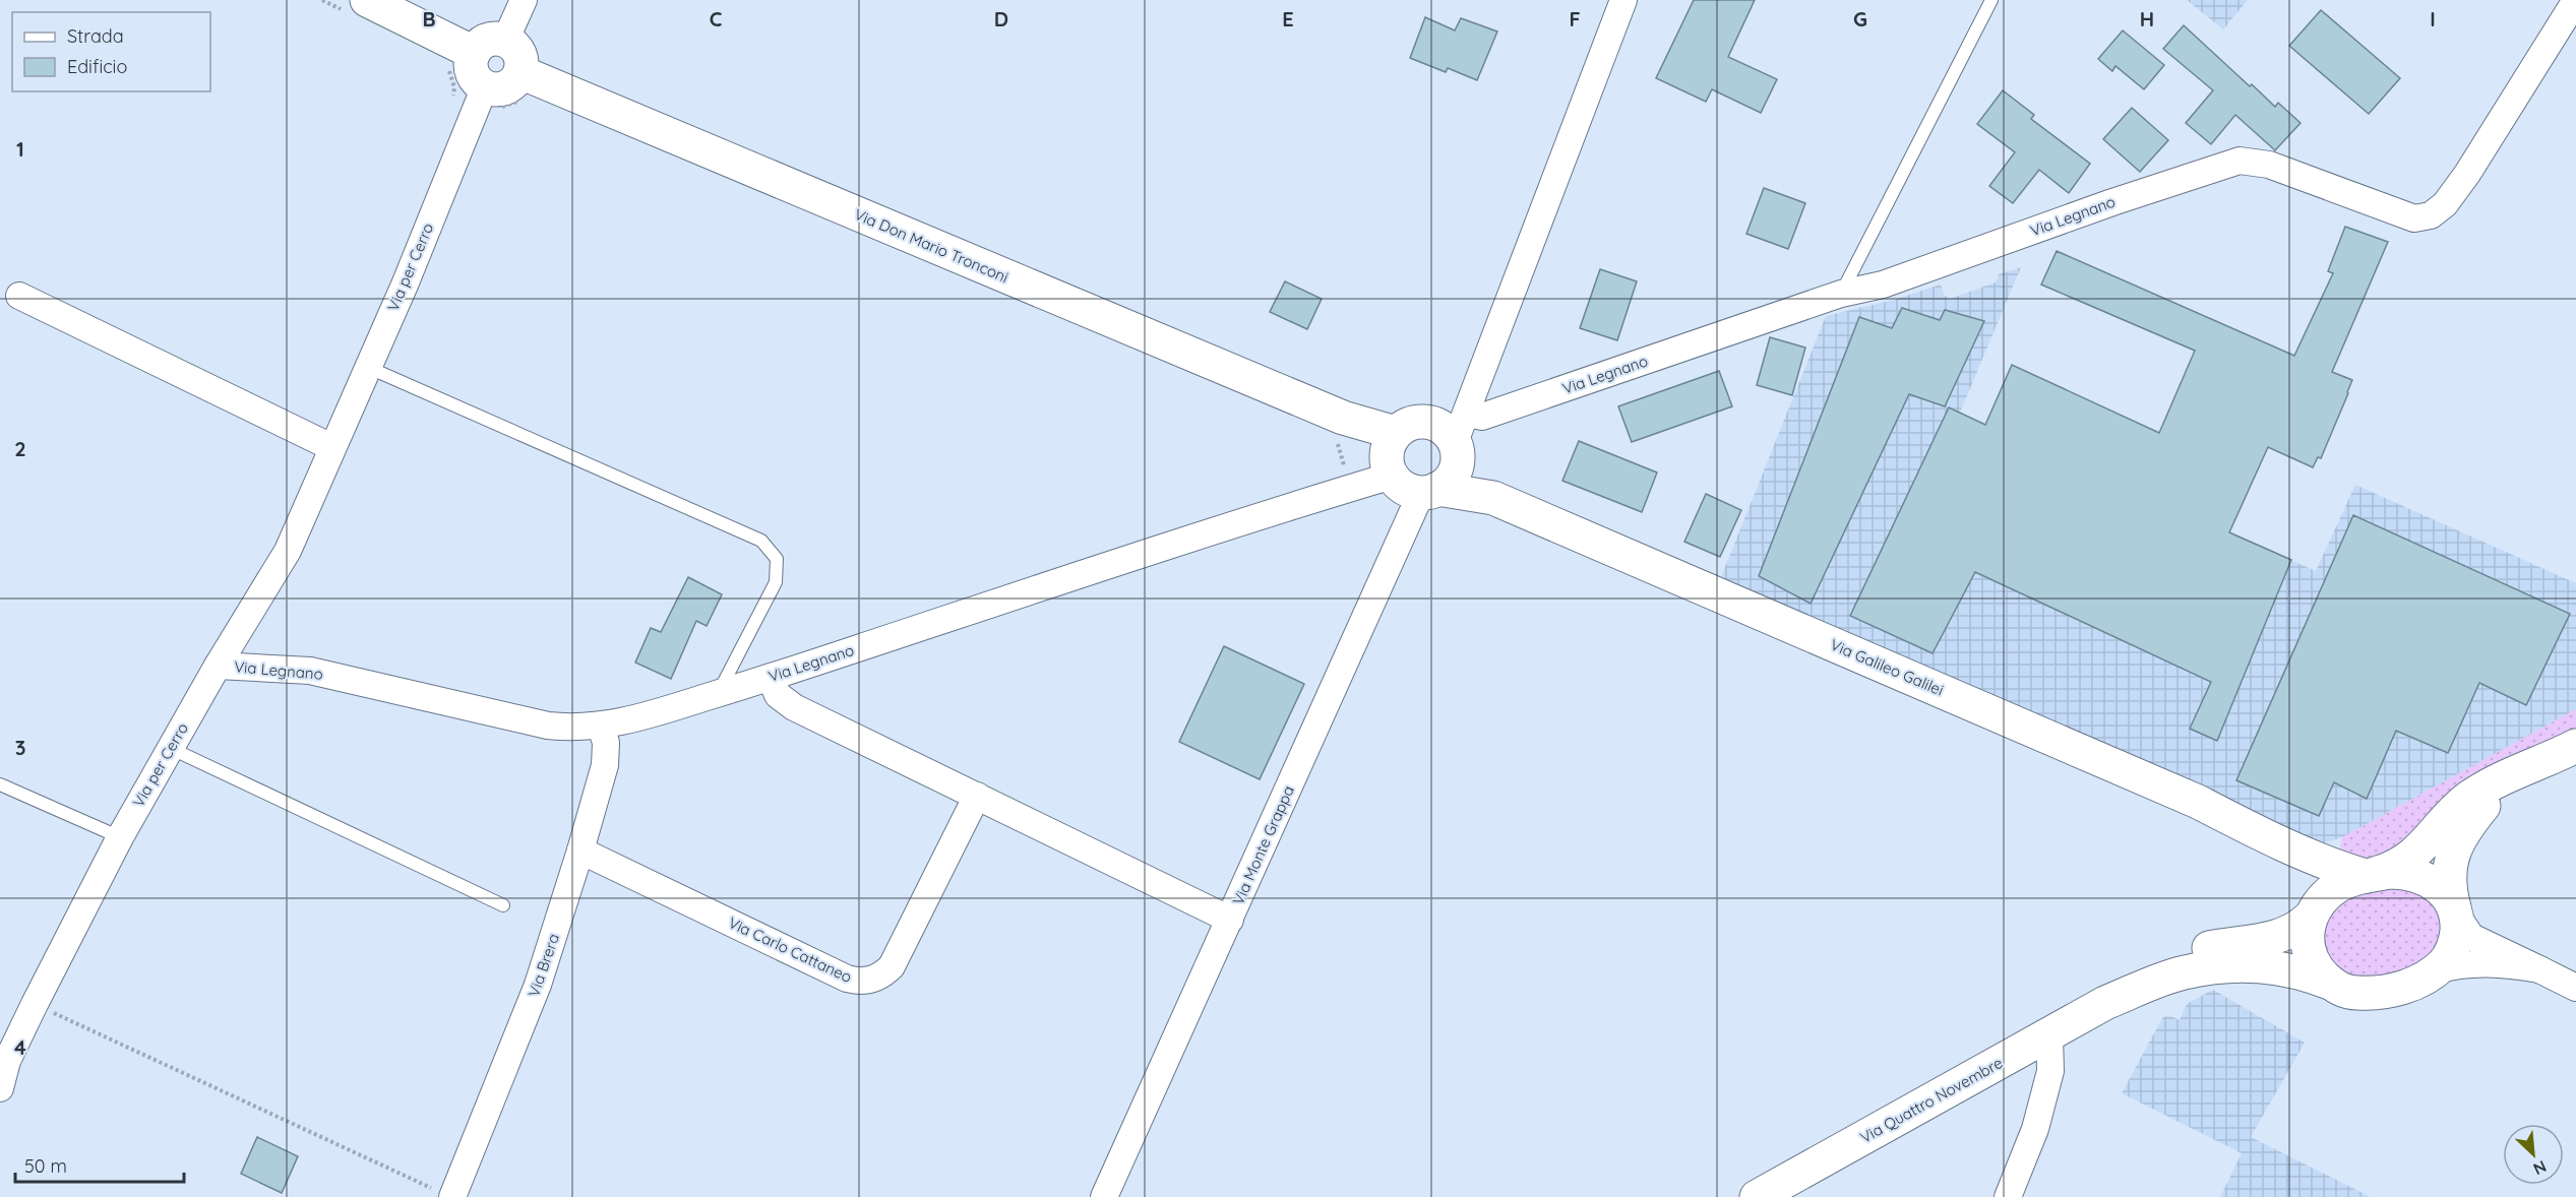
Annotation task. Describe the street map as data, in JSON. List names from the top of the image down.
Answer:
{
  "streets": {
    "street": [
      "Via Legnano",
      "Via Don Mario Tronconi",
      "Via per Cerro",
      "Via Galileo Galilei",
      "Via Monte Grappa",
      "Via Carlo Cattaneo",
      "Via Brera",
      "Via Quattro Novembre"
    ]
  },
  "crossings": [
    ["Via Legnano", "Via Don Mario Tronconi"],
    ["Via Legnano", "Via per Cerro"],
    ["Via Legnano", "Via Galileo Galilei"],
    ["Via Legnano", "Via Monte Grappa"],
    ["Via Legnano", "Via Brera"],
    ["Via Don Mario Tronconi", "Via per Cerro"],
    ["Via Don Mario Tronconi", "Via Galileo Galilei"],
    ["Via Don Mario Tronconi", "Via Monte Grappa"],
    ["Via Galileo Galilei", "Via Monte Grappa"],
    ["Via Galileo Galilei", "Via Quattro Novembre"],
    ["Via Carlo Cattaneo", "Via Brera"]
  ],
  "legend": ["Strada", "Edificio"],
  "scale_bar": "50 m",
  "north": "bottom right",
  "grid": {
    "columns": [
      "B",
      "C",
      "D",
      "E",
      "F",
      "G",
      "H",
      "I"
    ],
    "rows": [
      "1",
      "2",
      "3",
      "4"
    ]
  }
}
